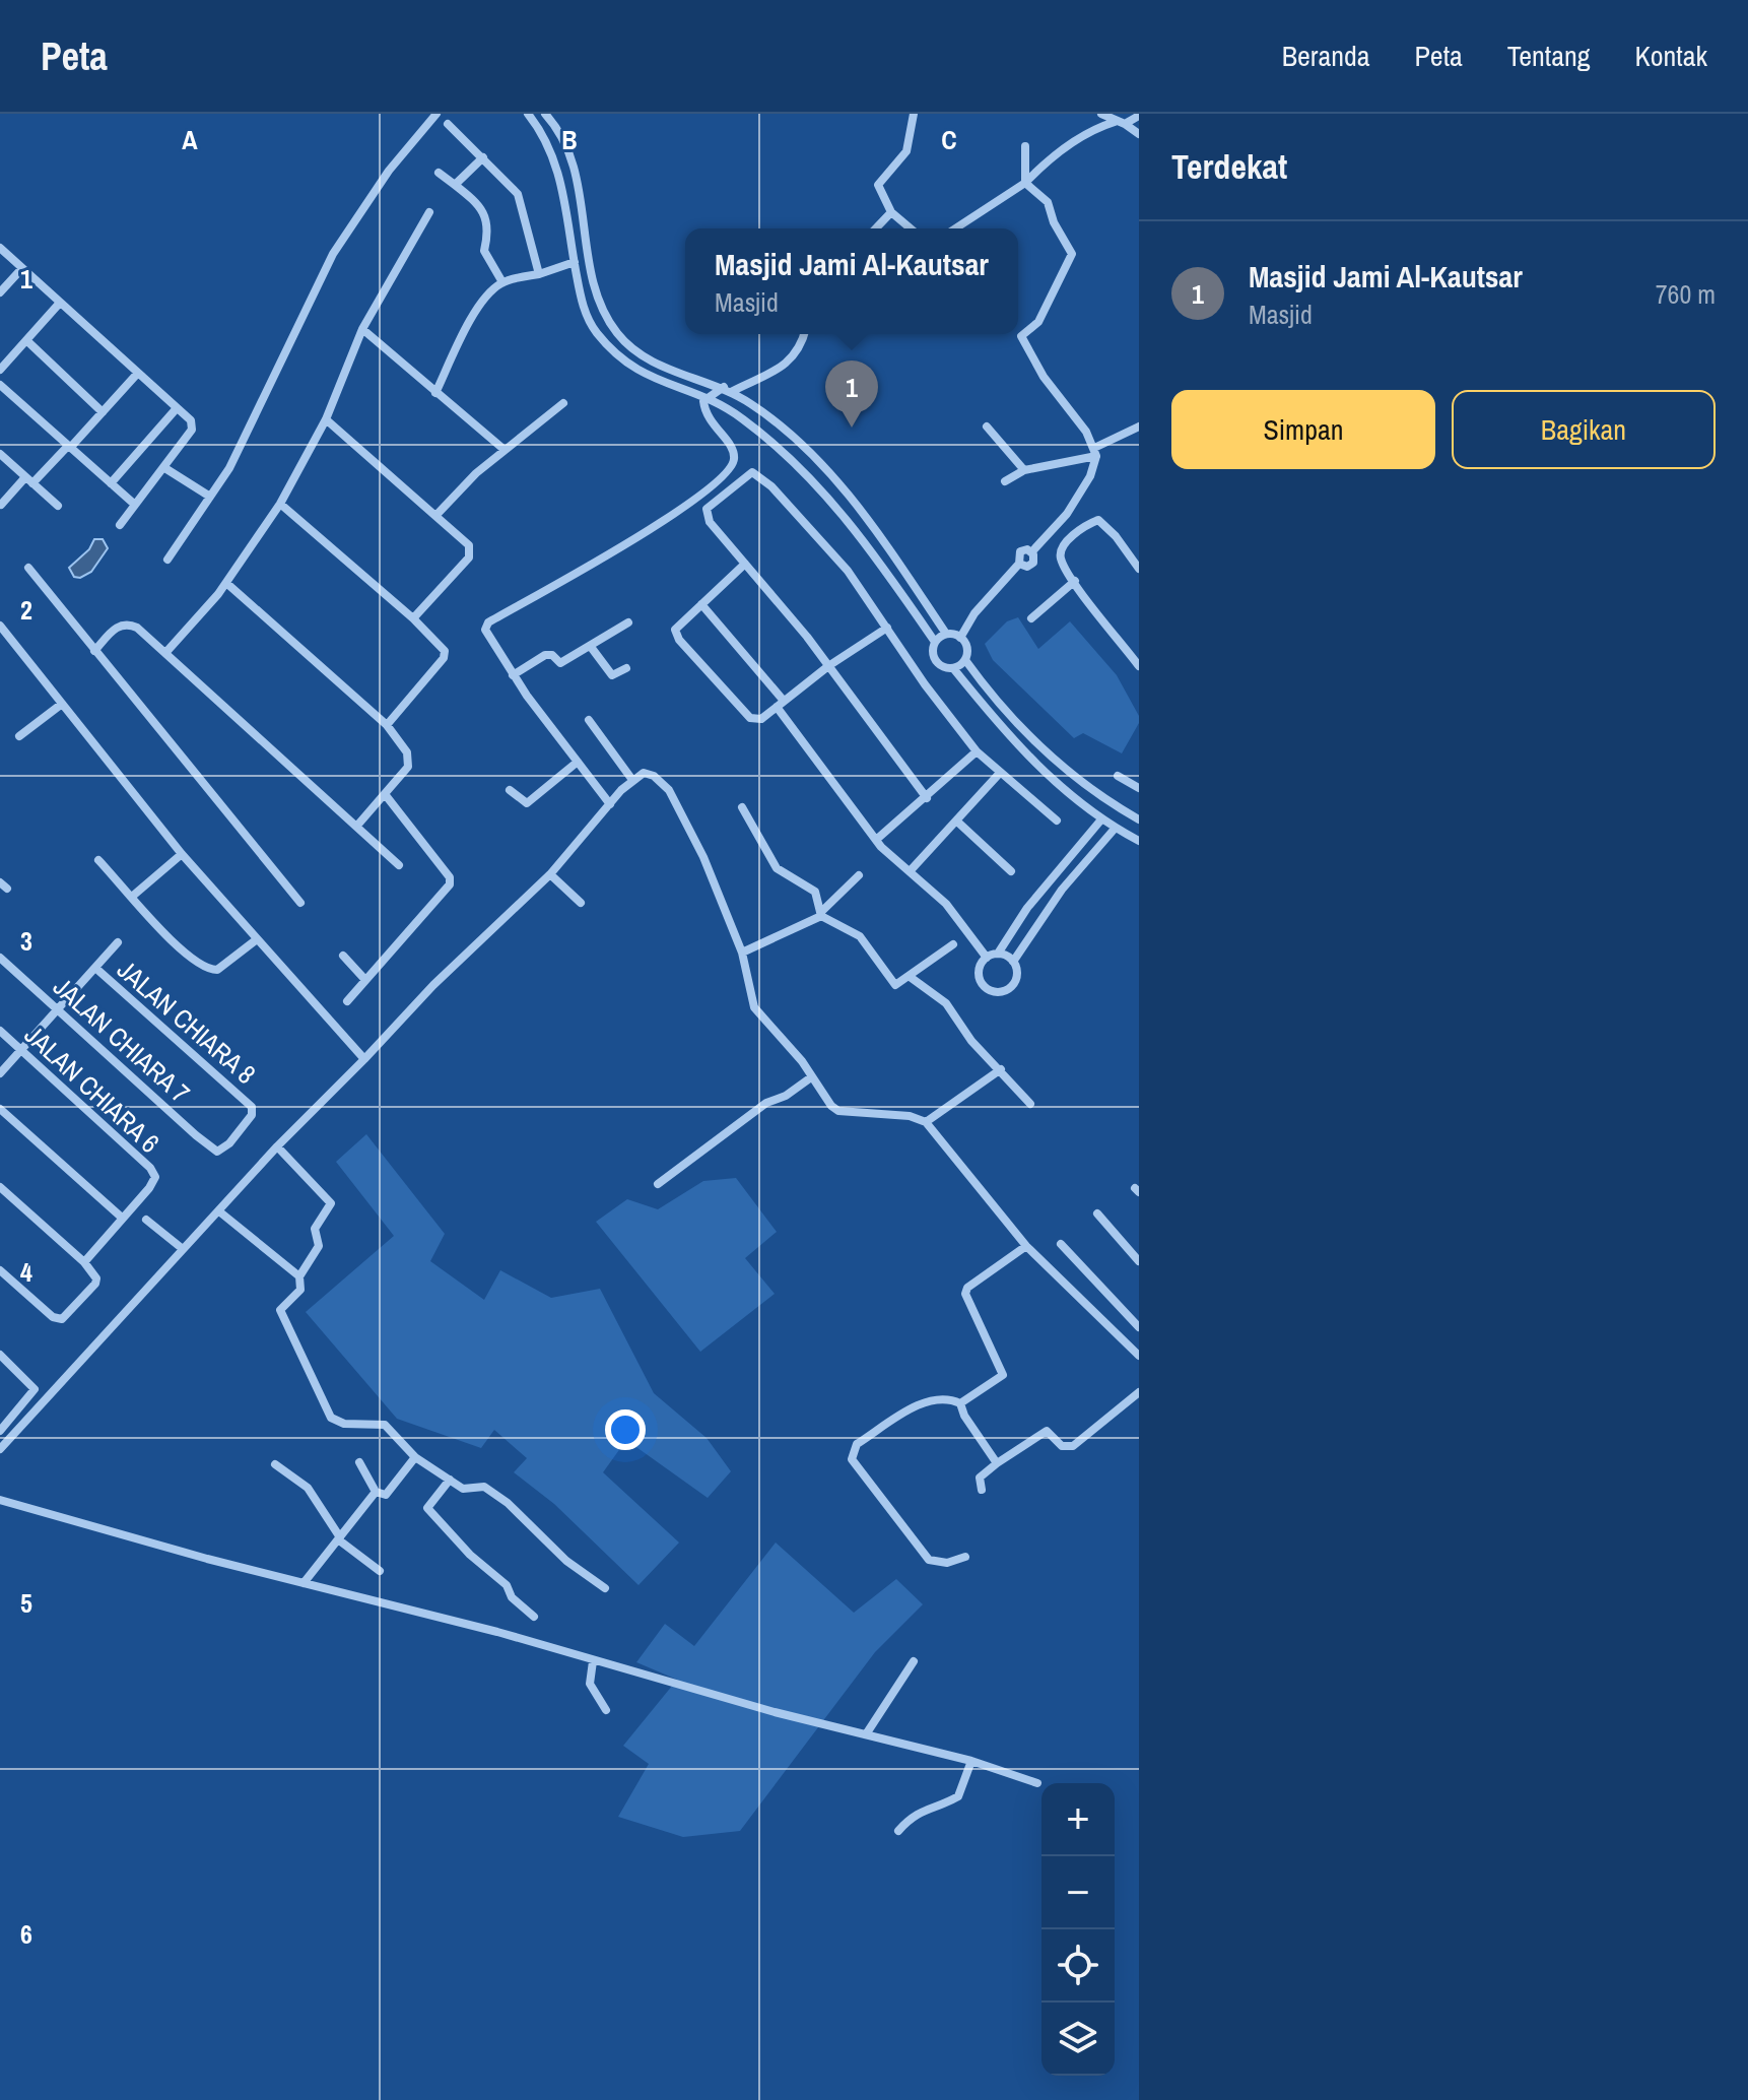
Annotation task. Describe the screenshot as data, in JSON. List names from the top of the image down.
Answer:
{
  "streets": {
    "street": ["JALAN CHIARA 8", "JALAN CHIARA 7", "JALAN CHIARA 6"]
  },
  "crossings": [
    ["JALAN CHIARA 8", "JALAN CHIARA 7"]
  ],
  "page": {
    "header": "Peta",
    "nav": [
      "Beranda",
      "Peta",
      "Tentang",
      "Kontak"
    ],
    "heading": "Terdekat",
    "list": [
      {
        "mark": "1",
        "name": "Masjid Jami Al-Kautsar",
        "note": "Masjid",
        "value": "760 m"
      }
    ],
    "popup": ["Masjid Jami Al-Kautsar", "Masjid"],
    "pins": "1",
    "buttons": ["Simpan", "Bagikan"],
    "map_buttons": ["+", "−"]
  },
  "grid": {
    "columns": ["A", "B", "C"],
    "rows": [
      "1",
      "2",
      "3",
      "4",
      "5",
      "6"
    ]
  }
}
